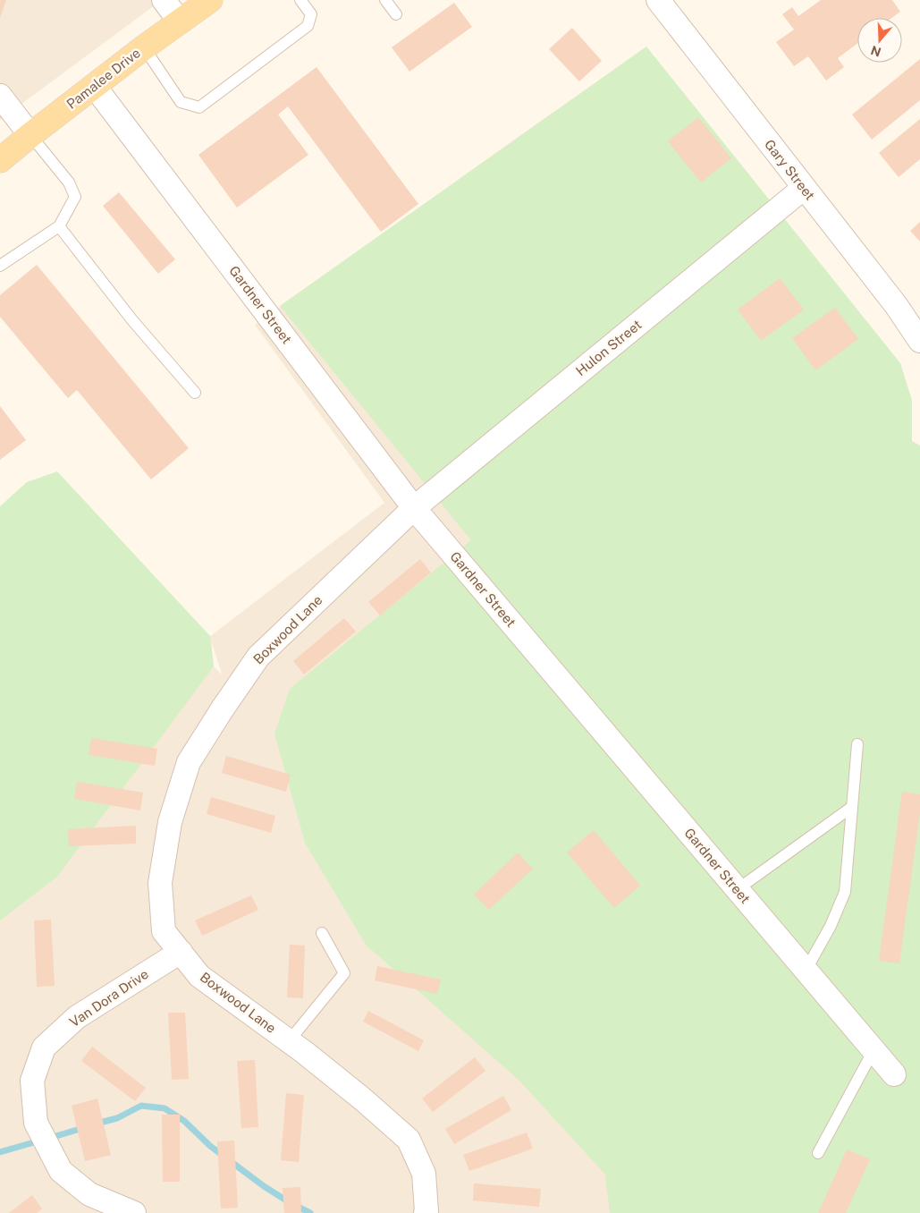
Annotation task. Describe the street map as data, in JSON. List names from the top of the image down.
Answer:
{
  "streets": {
    "main road": ["Pamalee Drive"],
    "street": [
      "Gary Street",
      "Gardner Street",
      "Hulon Street",
      "Boxwood Lane",
      "Van Dora Drive"
    ]
  },
  "crossings": [
    ["Pamalee Drive", "Gardner Street"],
    ["Gary Street", "Hulon Street"],
    ["Gardner Street", "Hulon Street"],
    ["Gardner Street", "Boxwood Lane"],
    ["Hulon Street", "Boxwood Lane"],
    ["Boxwood Lane", "Van Dora Drive"]
  ],
  "north": "bottom"
}
